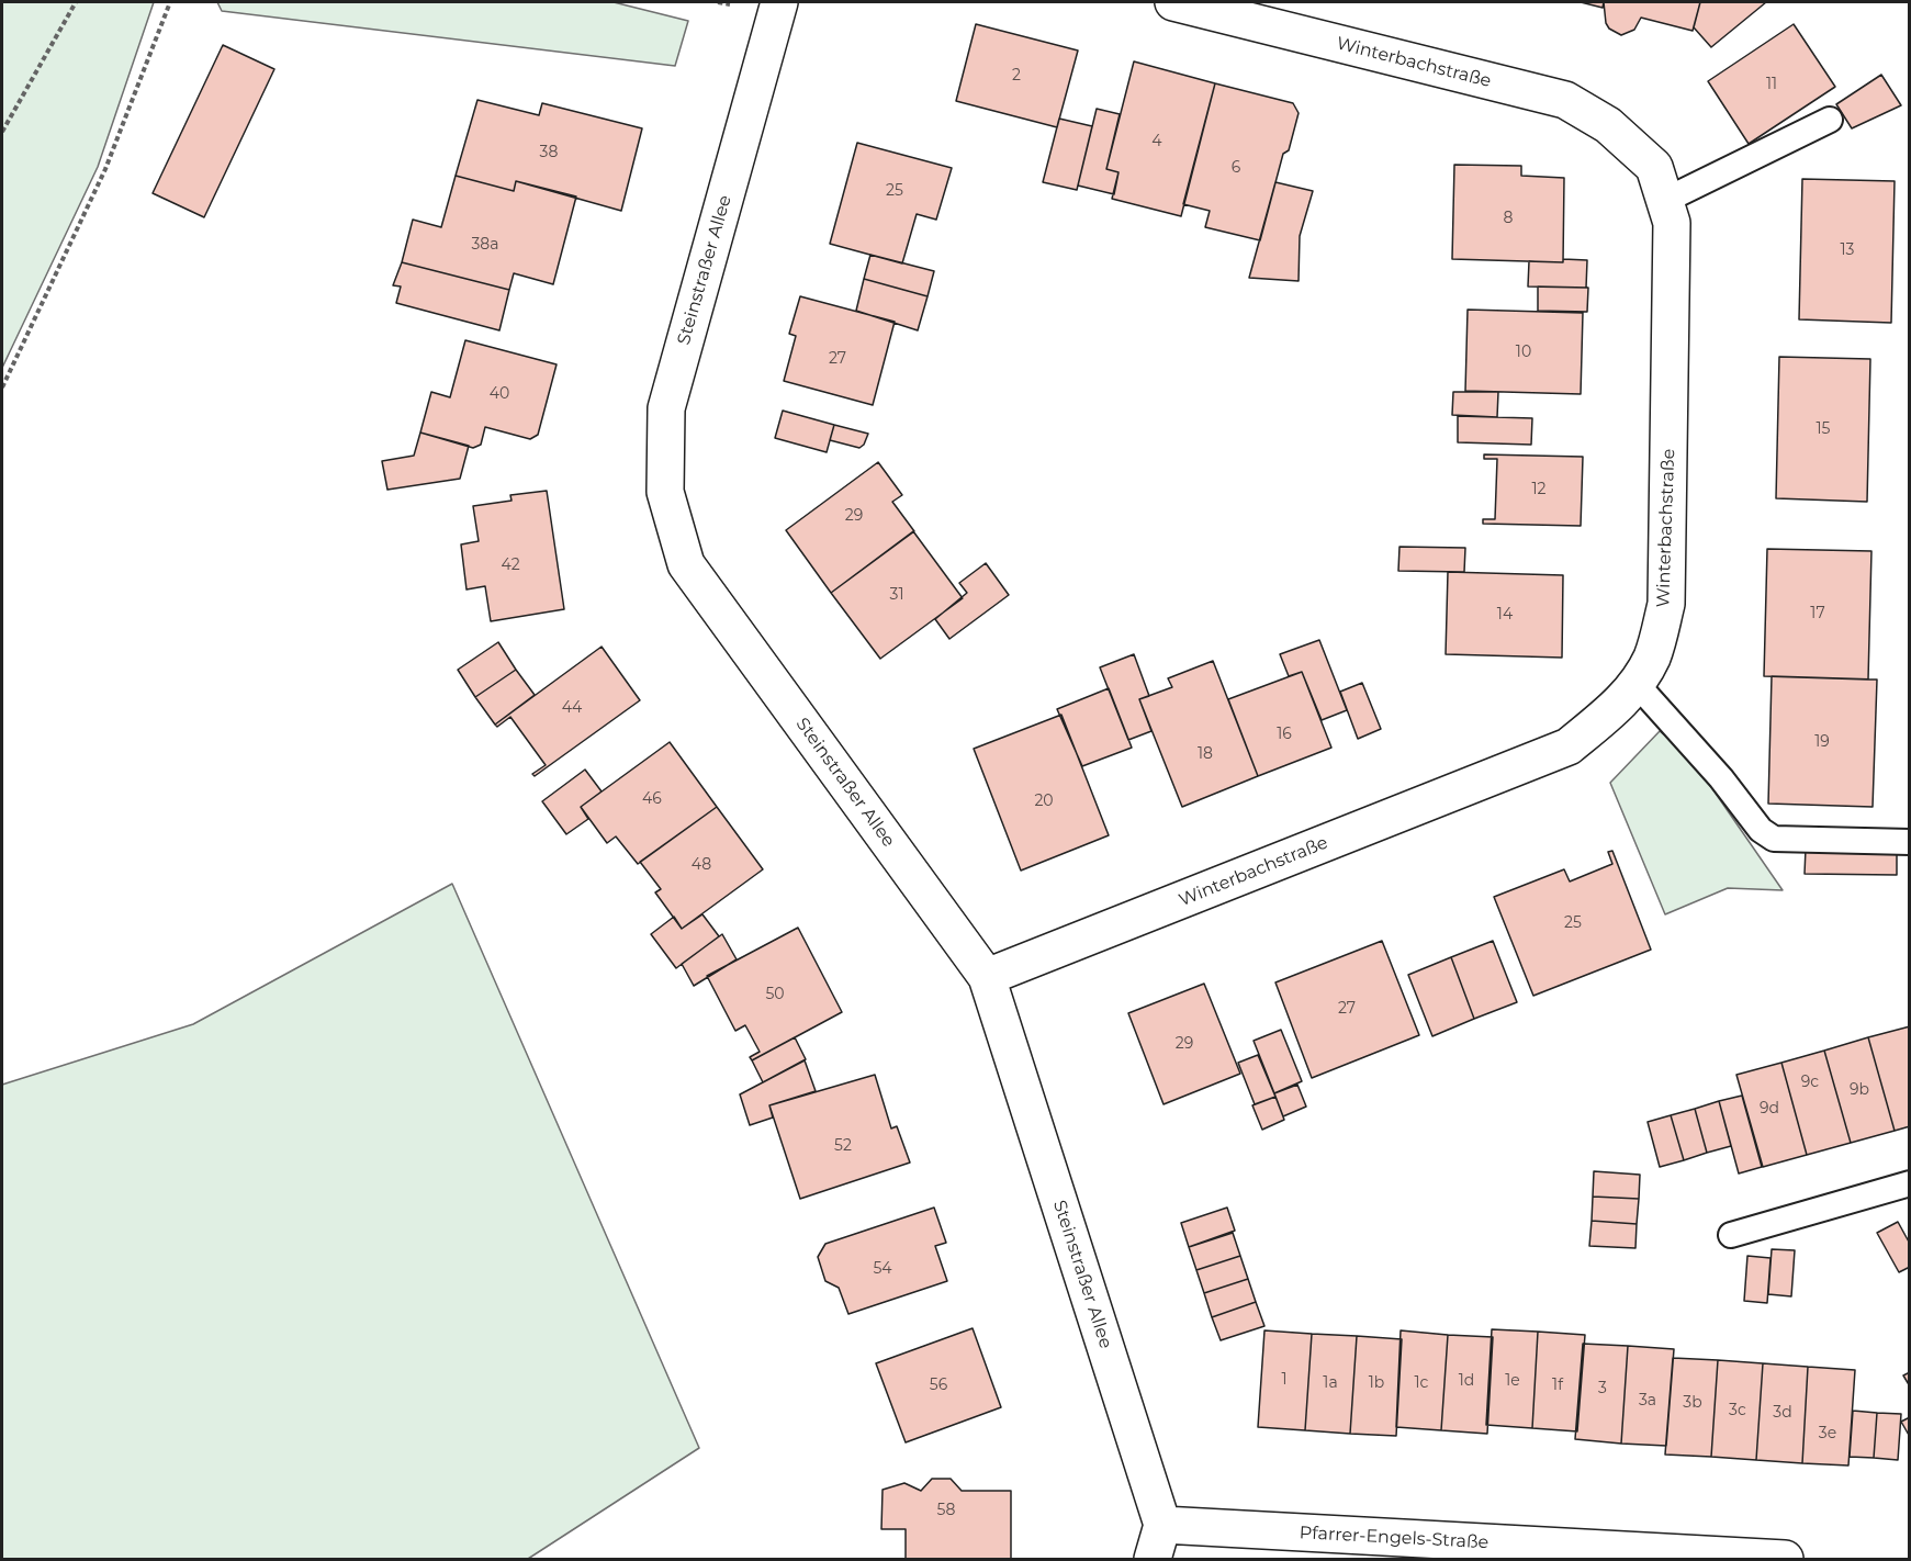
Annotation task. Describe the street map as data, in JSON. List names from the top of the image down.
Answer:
{
  "streets": {
    "street": ["Winterbachstraße", "Steinstraßer Allee", "Pfarrer-Engels-Straße"]
  },
  "crossings": [
    ["Winterbachstraße", "Steinstraßer Allee"],
    ["Steinstraßer Allee", "Pfarrer-Engels-Straße"]
  ],
  "house_numbers": [
    "2",
    "11",
    "4",
    "38",
    "6",
    "25",
    "8",
    "38a",
    "13",
    "10",
    "27",
    "40",
    "15",
    "12",
    "29",
    "42",
    "31",
    "17",
    "14",
    "44",
    "16",
    "19",
    "18",
    "46",
    "20",
    "48",
    "25",
    "50",
    "27",
    "29",
    "9c",
    "9b",
    "9d",
    "52",
    "54",
    "1",
    "1d",
    "1e",
    "1a",
    "1b",
    "1c",
    "56",
    "1f",
    "3",
    "3a",
    "3b",
    "3c",
    "3d",
    "3e",
    "58"
  ]
}
